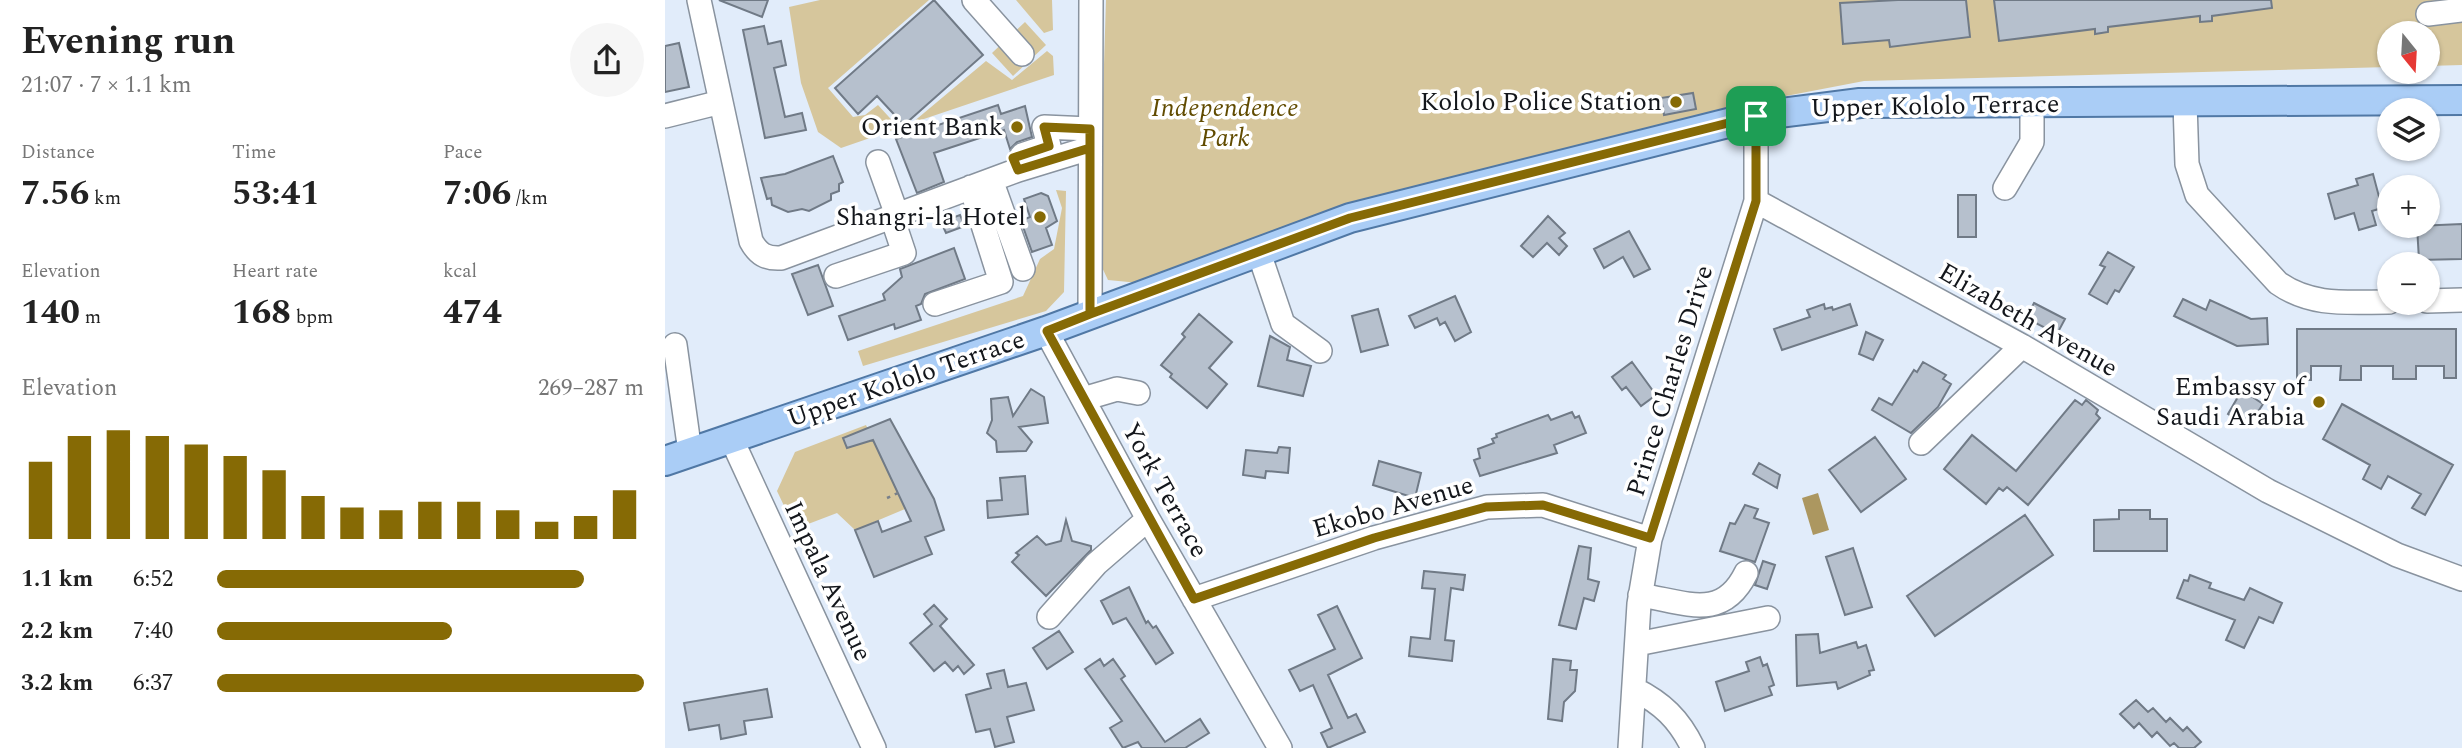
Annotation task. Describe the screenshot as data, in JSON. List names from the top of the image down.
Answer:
{
  "streets": {
    "main road": ["Upper Kololo Terrace"],
    "street": [
      "Elizabeth Avenue",
      "Prince Charles Drive",
      "York Terrace",
      "Ekobo Avenue",
      "Impala Avenue"
    ]
  },
  "crossings": [
    ["Upper Kololo Terrace", "Prince Charles Drive"],
    ["Upper Kololo Terrace", "York Terrace"],
    ["Upper Kololo Terrace", "Impala Avenue"],
    ["Elizabeth Avenue", "Prince Charles Drive"],
    ["Prince Charles Drive", "Ekobo Avenue"],
    ["York Terrace", "Ekobo Avenue"]
  ],
  "parks": ["Independence Park"],
  "places": [
    "Kololo Police Station",
    "Orient Bank",
    "Shangri-la Hotel",
    "Embassy of Saudi Arabia"
  ],
  "north": "bottom",
  "page": {
    "heading": ["Evening run", "21:07 · 7 × 1.1 km"],
    "map_buttons": ["+", "−"],
    "stats": [
      ["Distance", "7.56 km"],
      ["Time", "53:41"],
      ["Pace", "7:06 /km"],
      ["Elevation", "140 m"],
      ["Heart rate", "168 bpm"],
      ["kcal", "474"]
    ],
    "chart": ["Elevation", "269–287 m"],
    "list": [
      {
        "name": "1.1 km",
        "note": "6:52"
      },
      {
        "name": "2.2 km",
        "note": "7:40"
      },
      {
        "name": "3.2 km",
        "note": "6:37"
      }
    ]
  }
}
